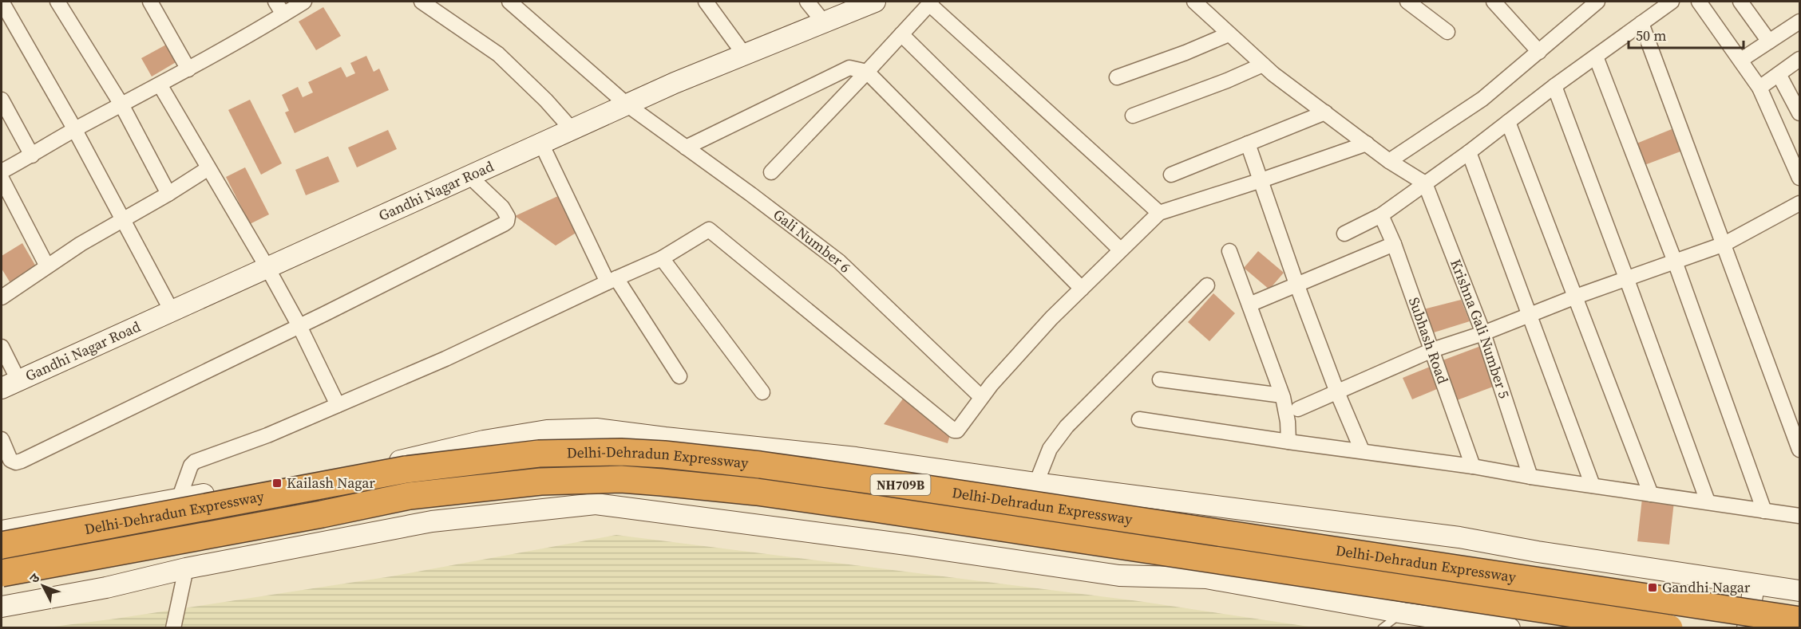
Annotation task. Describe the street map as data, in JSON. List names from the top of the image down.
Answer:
{
  "streets": {
    "highway": ["Delhi-Dehradun Expressway", "NH709B"],
    "street": [
      "Gandhi Nagar Road",
      "Gali Number 6",
      "Krishna Gali Number 5",
      "Subhash Road"
    ]
  },
  "crossings": [
    ["Gandhi Nagar Road", "Gali Number 6"]
  ],
  "places": {
    "transit": ["Kailash Nagar", "Gandhi Nagar"]
  },
  "scale_bar": "50 m",
  "north": "top left"
}
